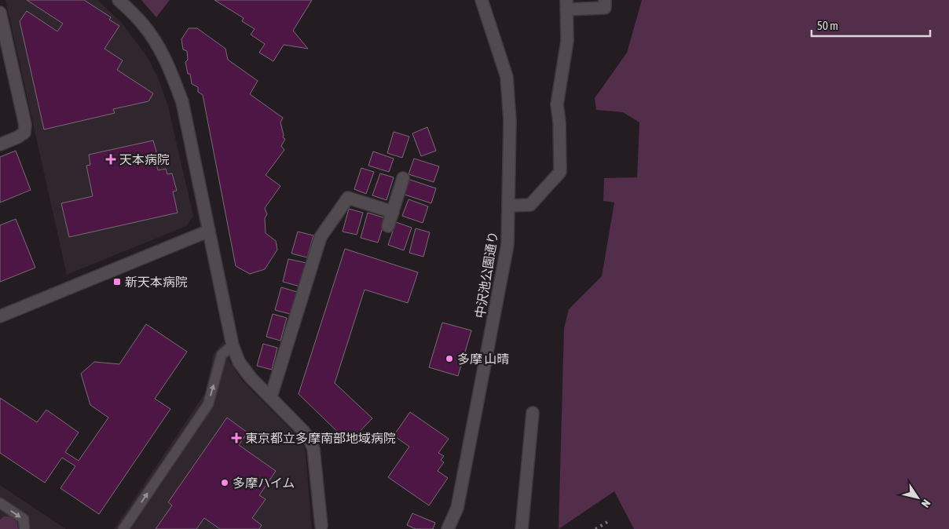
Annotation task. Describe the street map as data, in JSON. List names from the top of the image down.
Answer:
{
  "streets": {
    "street": ["中沢池公園通り"]
  },
  "places": {
    "health": ["天本病院", "東京都立多摩南部地域病院"],
    "transit": ["新天本病院"],
    "other": ["多摩 山晴", "多摩ハイム"]
  },
  "scale_bar": "50 m",
  "north": "bottom right"
}
